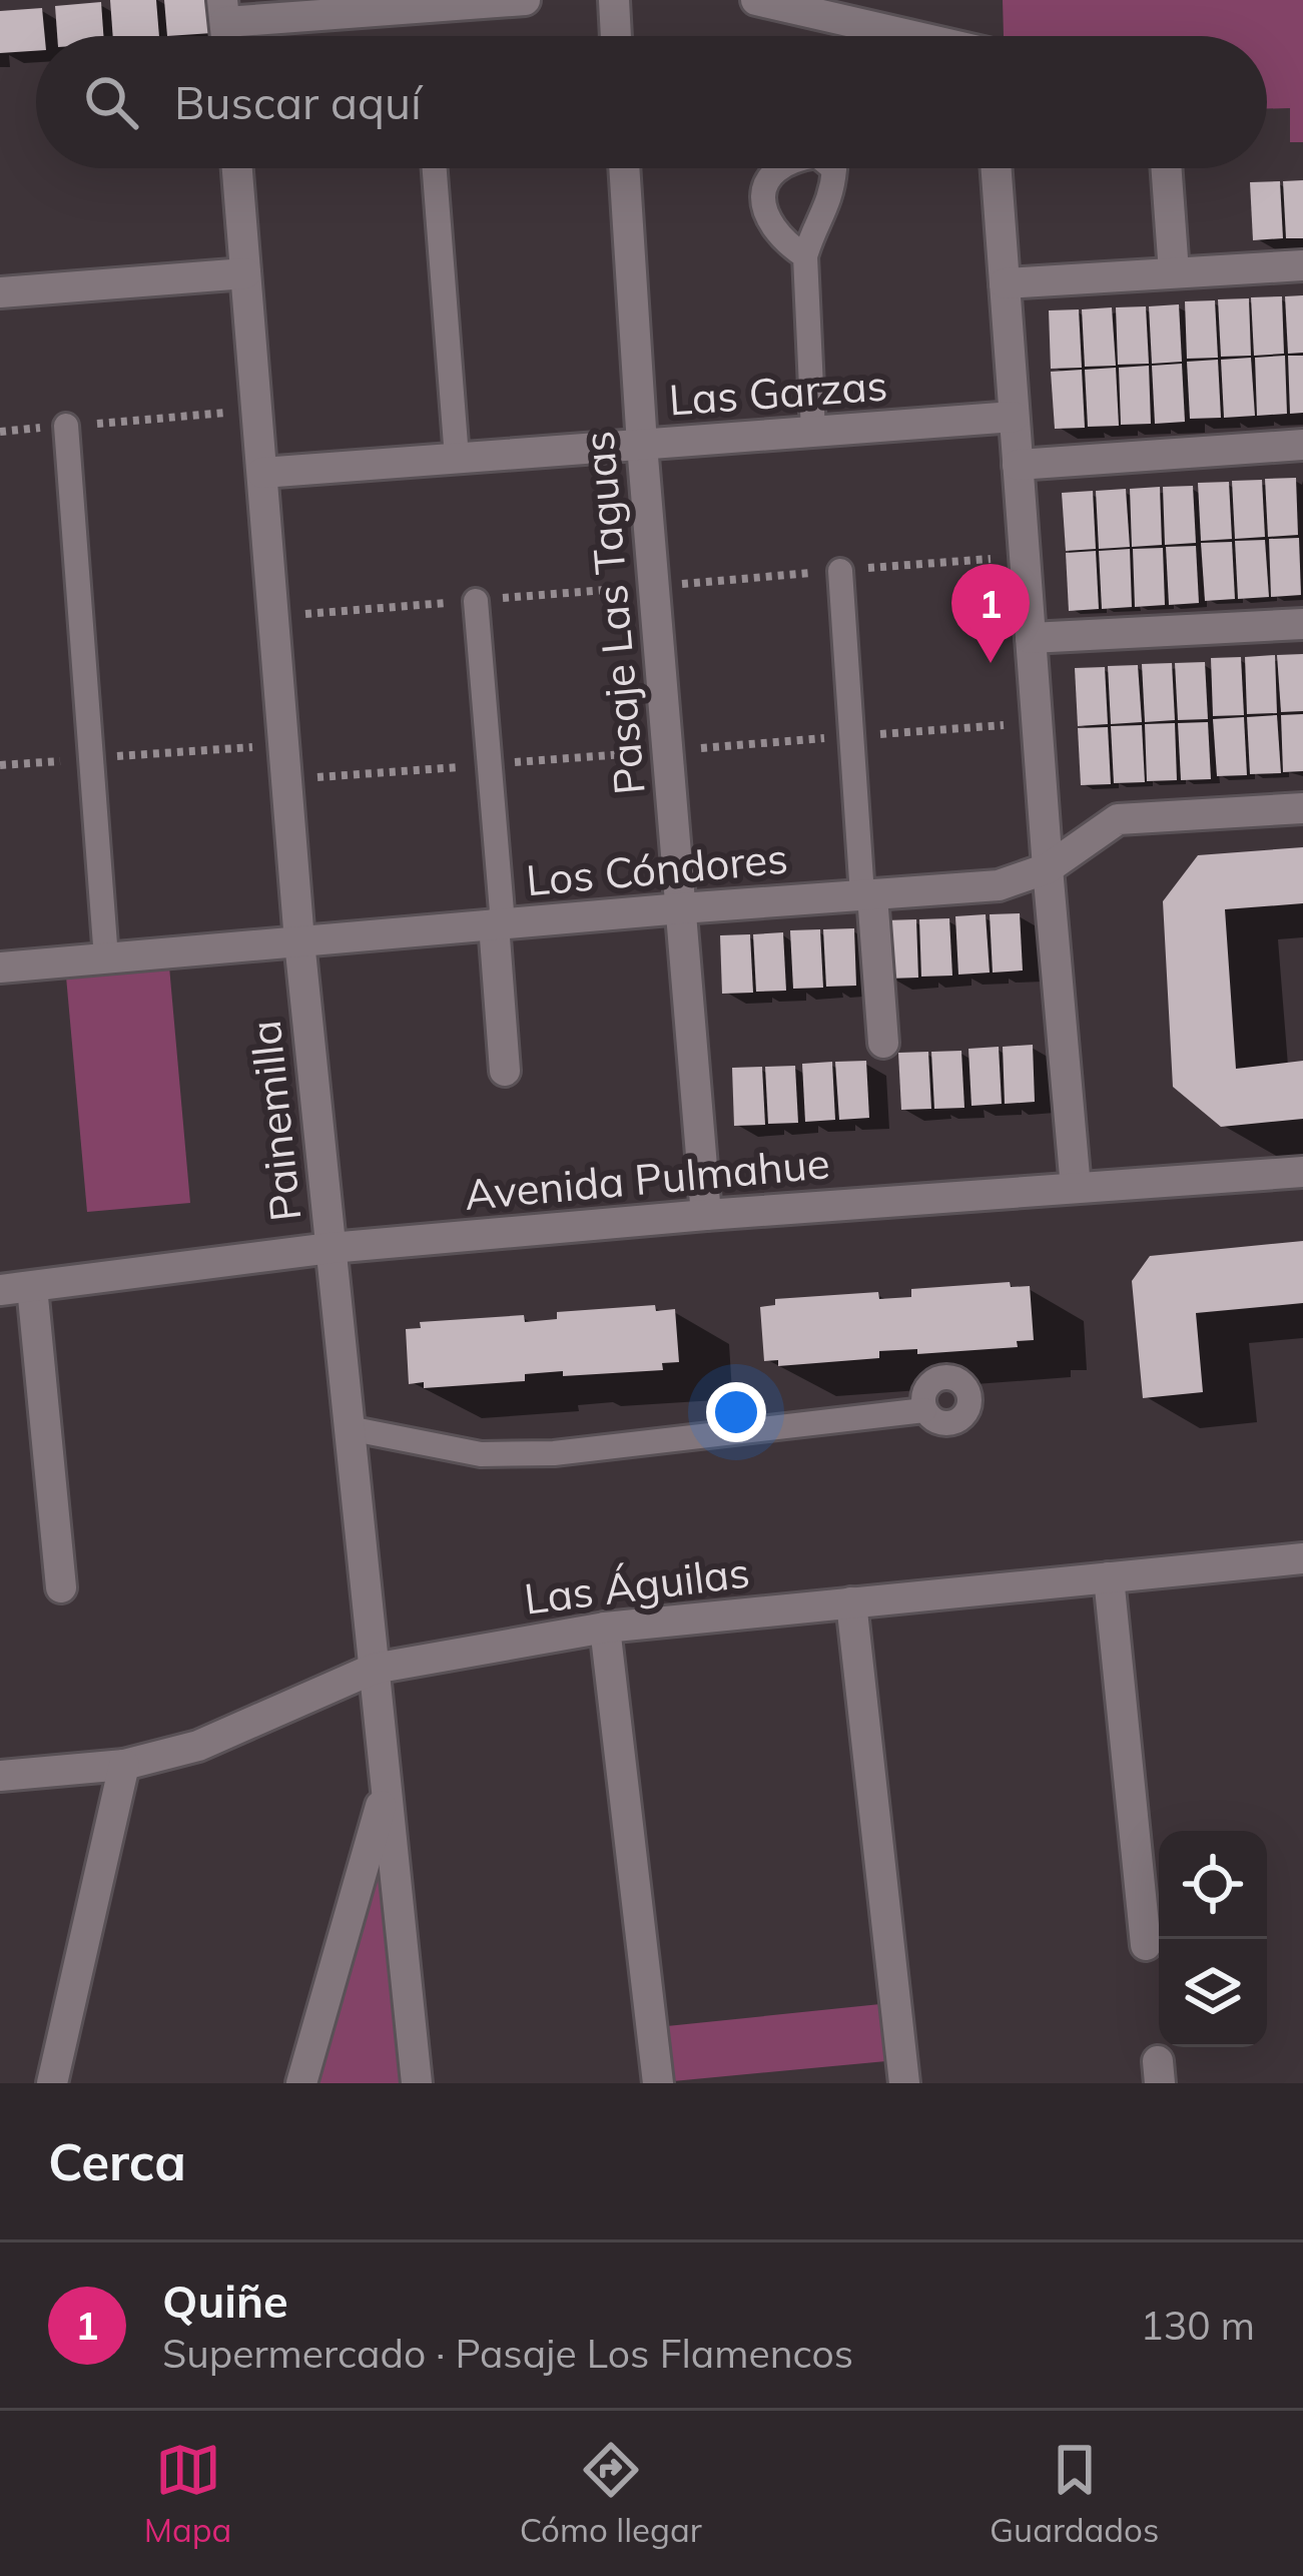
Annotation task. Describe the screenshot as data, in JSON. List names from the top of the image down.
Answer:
{
  "streets": {
    "street": [
      "Las Garzas",
      "Pasaje Las Taguas",
      "Los Cóndores",
      "Painemilla",
      "Avenida Pulmahue",
      "Las Águilas"
    ]
  },
  "crossings": [
    ["Las Garzas", "Pasaje Las Taguas"],
    ["Las Garzas", "Painemilla"],
    ["Pasaje Las Taguas", "Los Cóndores"],
    ["Pasaje Las Taguas", "Avenida Pulmahue"],
    ["Los Cóndores", "Painemilla"],
    ["Painemilla", "Avenida Pulmahue"],
    ["Painemilla", "Las Águilas"]
  ],
  "page": {
    "search": "Buscar aquí",
    "pins": "1",
    "heading": "Cerca",
    "list": [
      {
        "mark": "1",
        "name": "Quiñe",
        "note": "Supermercado · Pasaje Los Flamencos",
        "value": "130 m"
      }
    ],
    "nav": ["Mapa", "Cómo llegar", "Guardados"]
  }
}
